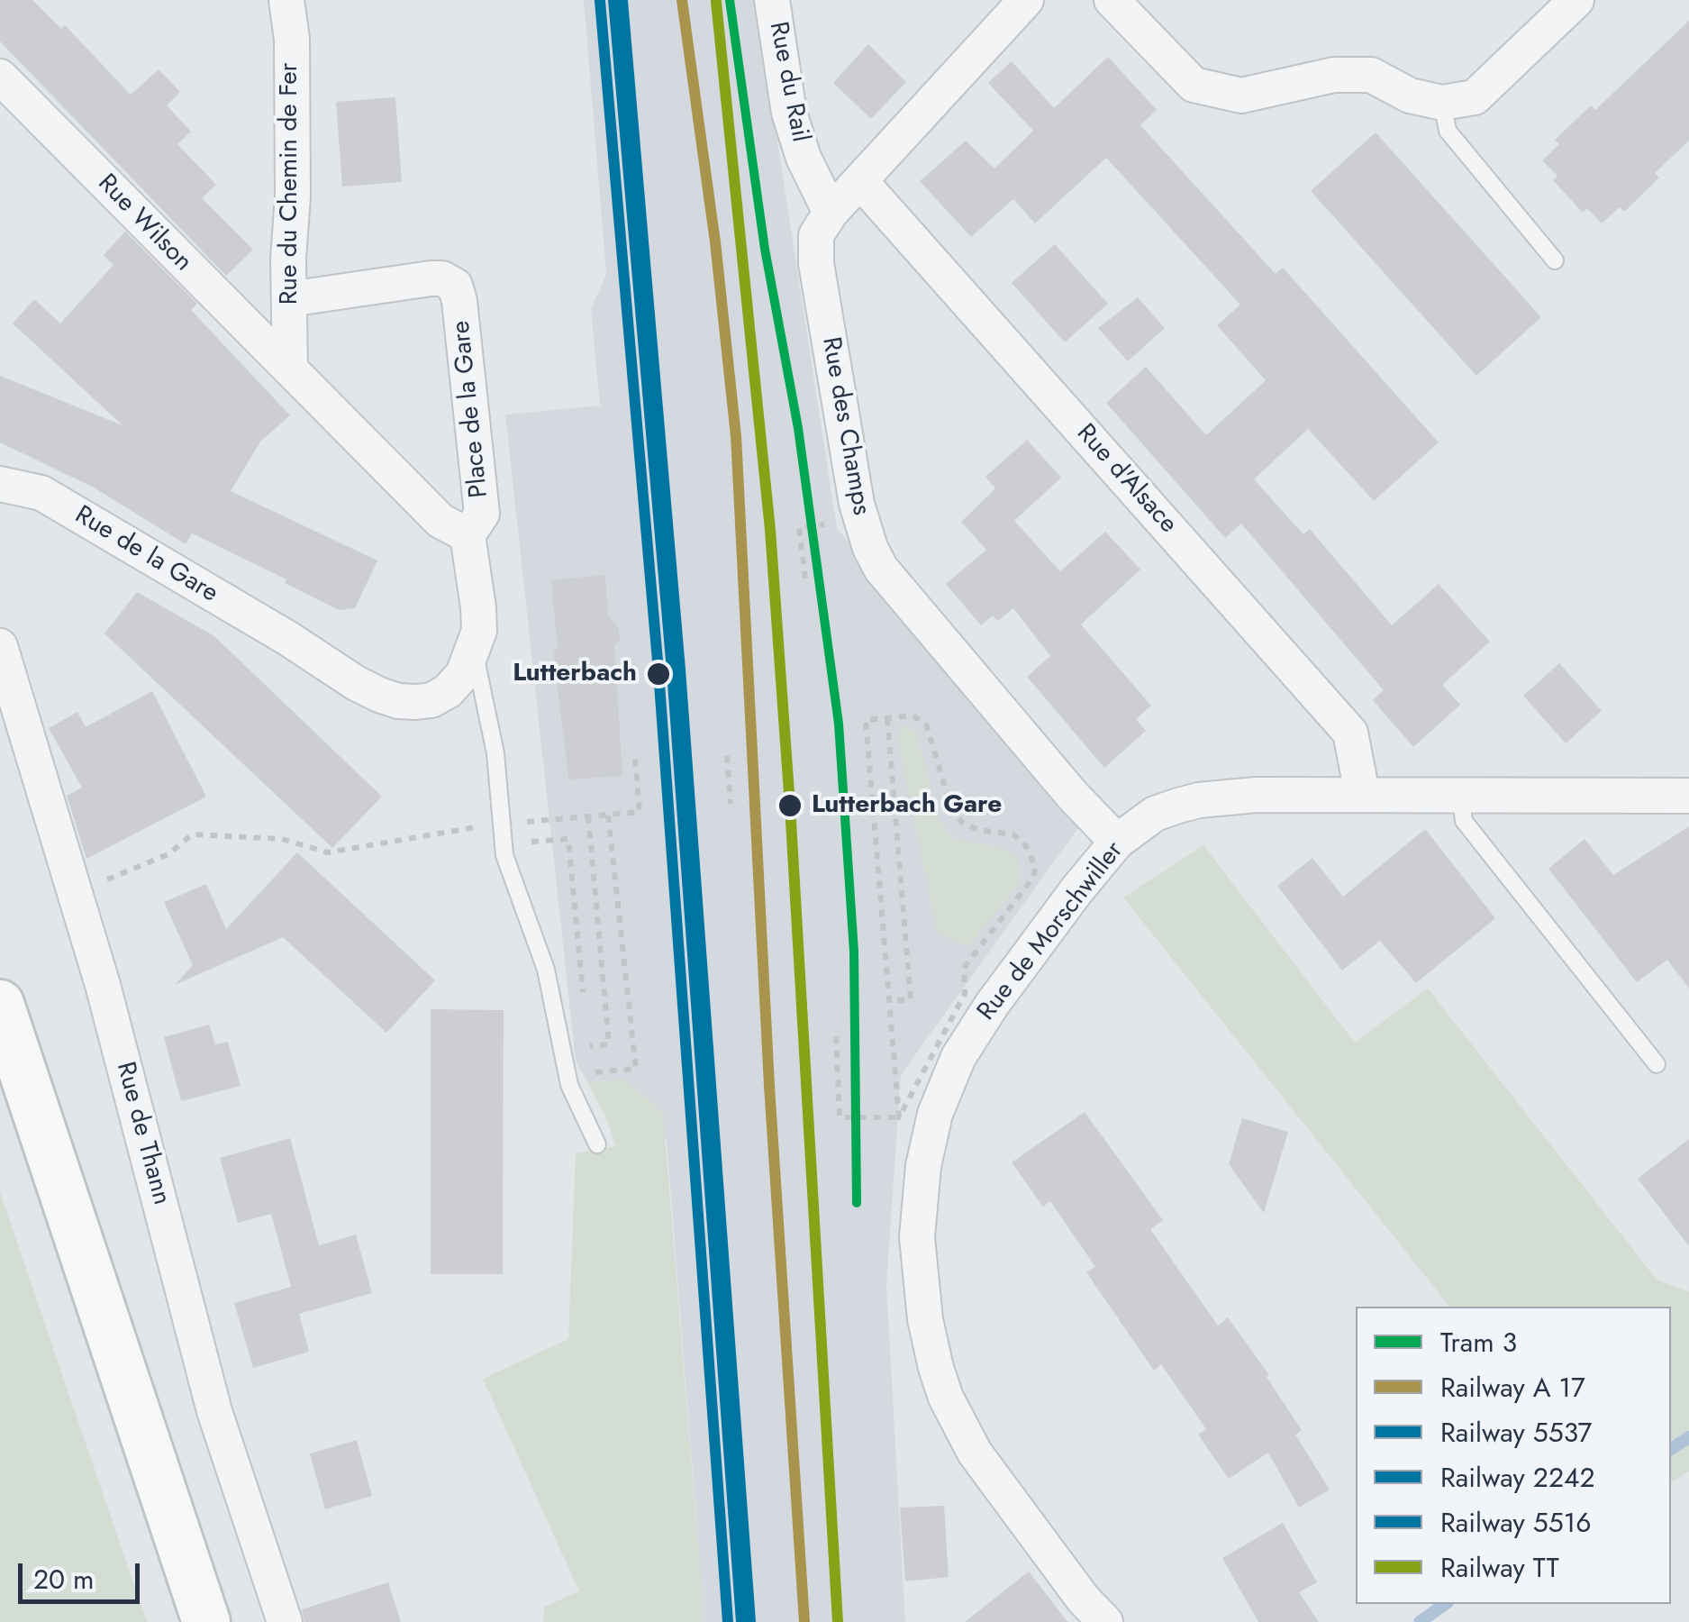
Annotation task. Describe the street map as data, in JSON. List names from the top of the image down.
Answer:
{
  "streets": {
    "street": [
      "Rue du Rail",
      "Rue du Chemin de Fer",
      "Rue Wilson",
      "Place de la Gare",
      "Rue des Champs",
      "Rue d'Alsace",
      "Rue de la Gare",
      "Rue de Morschwiller",
      "Rue de Thann"
    ]
  },
  "crossings": [
    ["Rue du Rail", "Rue des Champs"],
    ["Rue du Chemin de Fer", "Rue Wilson"],
    ["Rue du Chemin de Fer", "Place de la Gare"],
    ["Rue Wilson", "Place de la Gare"],
    ["Place de la Gare", "Rue de la Gare"],
    ["Rue des Champs", "Rue d'Alsace"],
    ["Rue des Champs", "Rue de Morschwiller"],
    ["Rue d'Alsace", "Rue de Morschwiller"]
  ],
  "places": ["Lutterbach", "Lutterbach Gare"],
  "lines": [
    "tram line 3",
    "rail line 2242",
    "rail line 5537",
    "rail line 5516",
    "rail line TT"
  ],
  "legend": [
    "Tram 3",
    "Railway A 17",
    "Railway 5537",
    "Railway 2242",
    "Railway 5516",
    "Railway TT"
  ],
  "scale_bar": "20 m"
}
